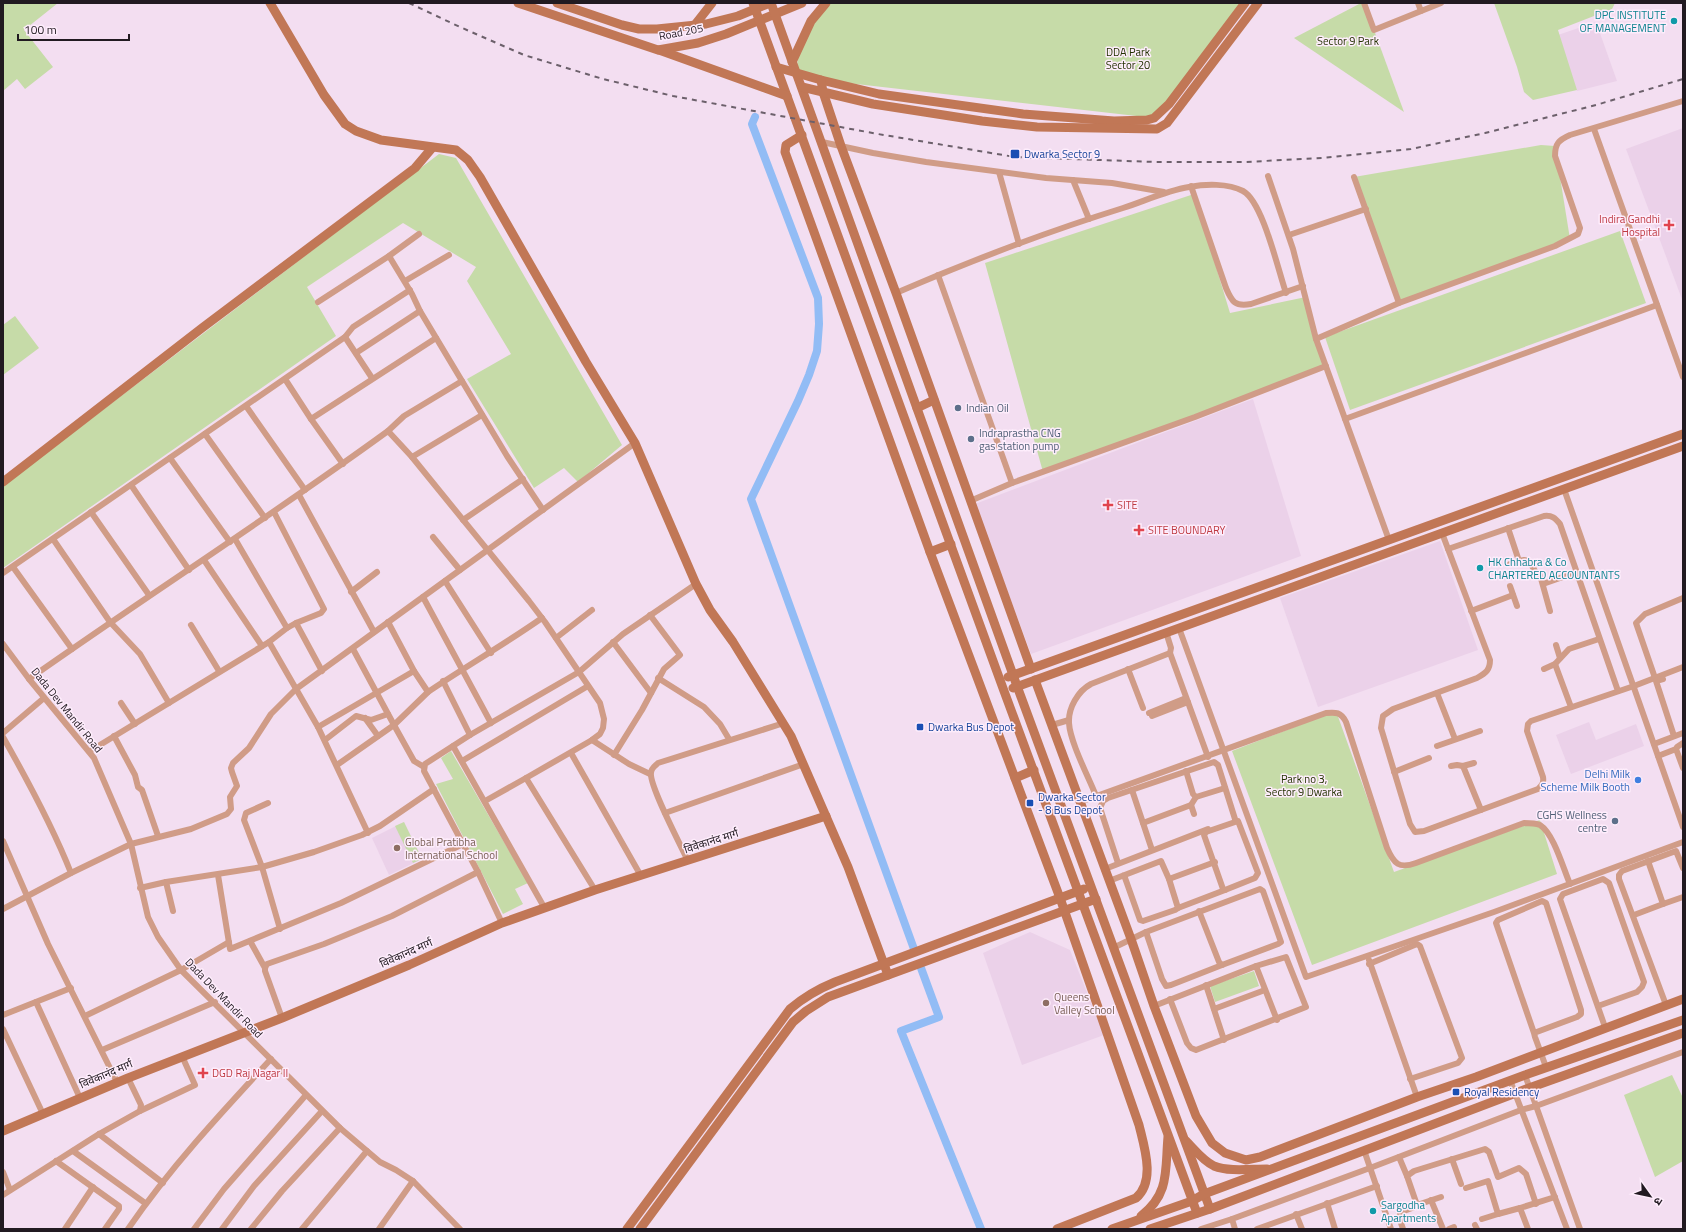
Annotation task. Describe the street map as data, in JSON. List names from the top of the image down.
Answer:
{
  "streets": {
    "street": ["Road 205", "Dada Dev Mandir Road", "विवेकानंद मार्ग"]
  },
  "crossings": [
    ["Dada Dev Mandir Road", "विवेकानंद मार्ग"]
  ],
  "parks": ["Sector 9 Park", "DDA Park Sector 20", "Park no 3, Sector 9 Dwarka"],
  "places": {
    "other": [
      "DPC INSTITUTE OF MANAGEMENT",
      "Indian Oil",
      "Indraprastha CNG gas station pump",
      "HK Chhabra & Co CHARTERED ACCOUNTANTS",
      "Delhi Milk Scheme Milk Booth",
      "CGHS Wellness centre",
      "Global Pratibha International School",
      "Queens Valley School",
      "Sargodha Apartments"
    ],
    "transit": [
      "Dwarka Sector 9",
      "Dwarka Bus Depot",
      "Dwarka Sector - 8 Bus Depot",
      "Royal Residency"
    ],
    "health": [
      "Indira Gandhi Hospital",
      "SITE",
      "SITE BOUNDARY",
      "DGD Raj Nagar II"
    ]
  },
  "scale_bar": "100 m",
  "north": "bottom right"
}
